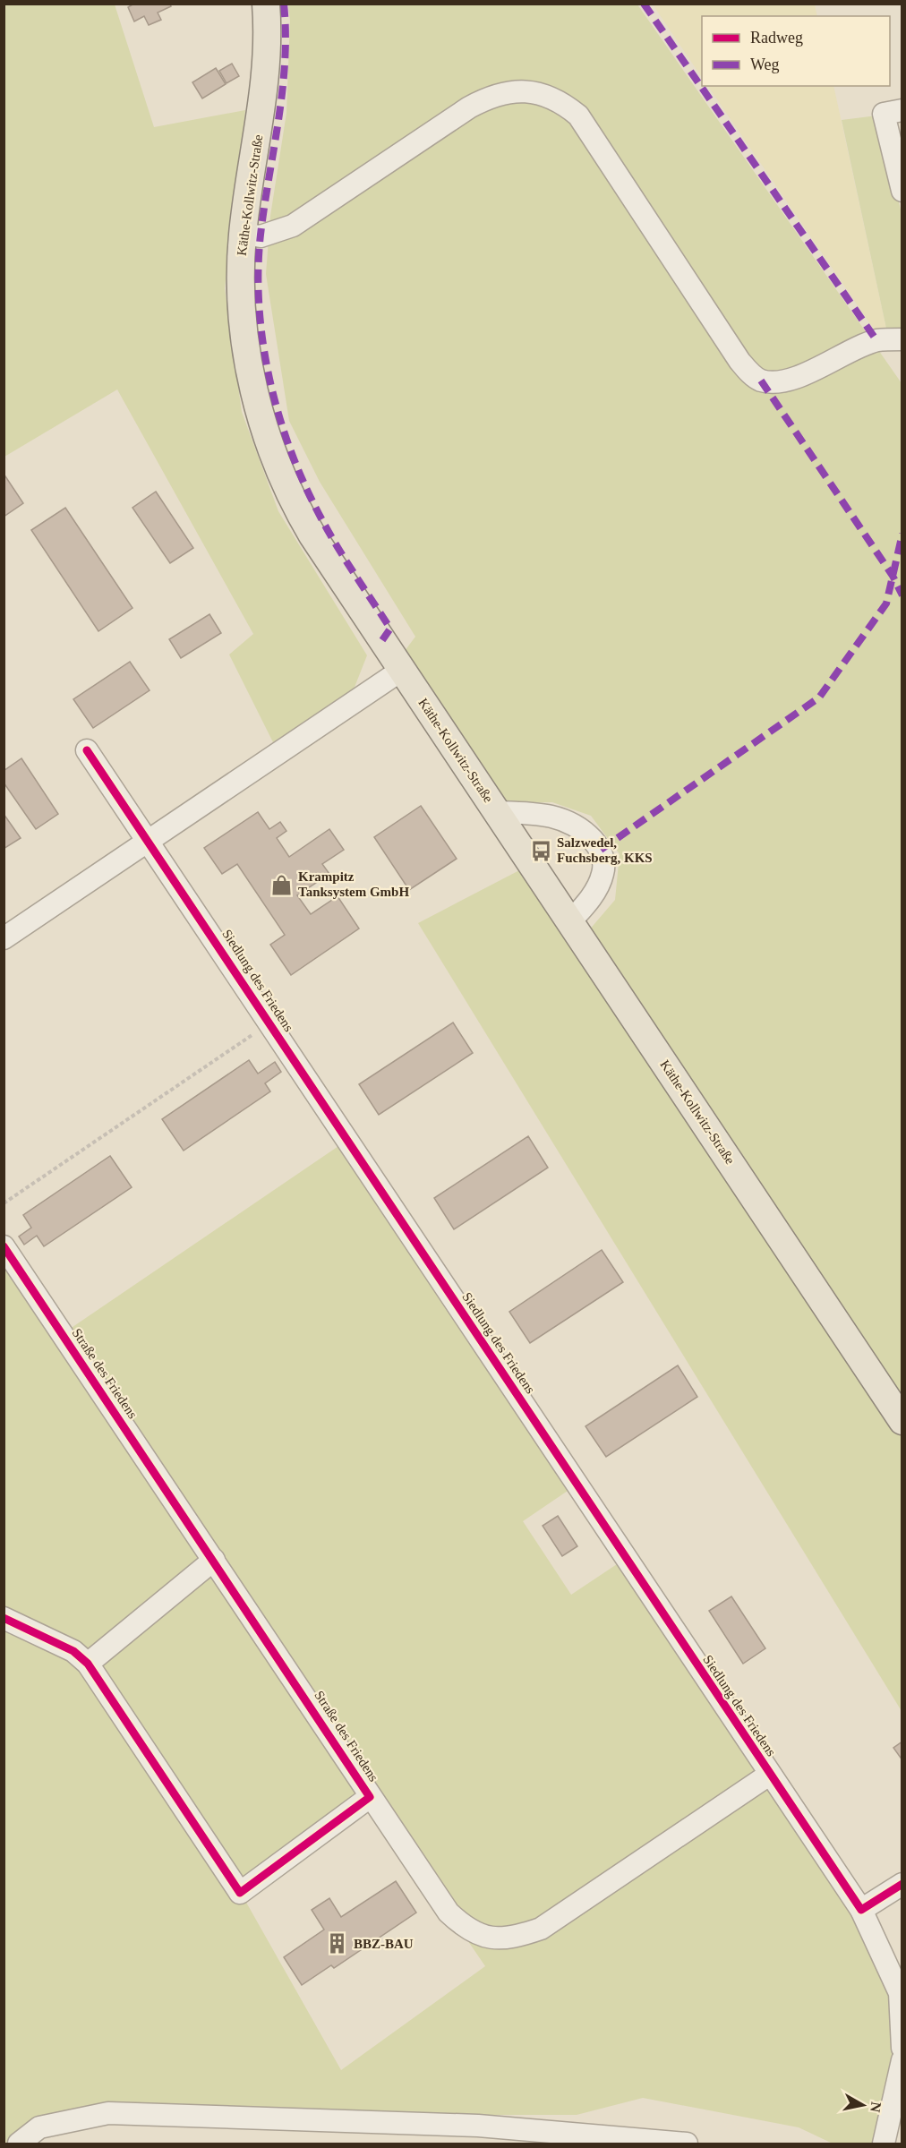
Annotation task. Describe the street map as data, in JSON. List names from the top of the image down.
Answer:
{
  "streets": {
    "main road": ["Käthe-Kollwitz-Straße"],
    "street": ["Siedlung des Friedens", "Straße des Friedens"]
  },
  "places": {
    "bus stop": ["Salzwedel, Fuchsberg, KKS"],
    "shop": ["Krampitz Tanksystem GmbH"],
    "building": ["BBZ-BAU"]
  },
  "legend": ["Radweg", "Weg"],
  "north": "right"
}
